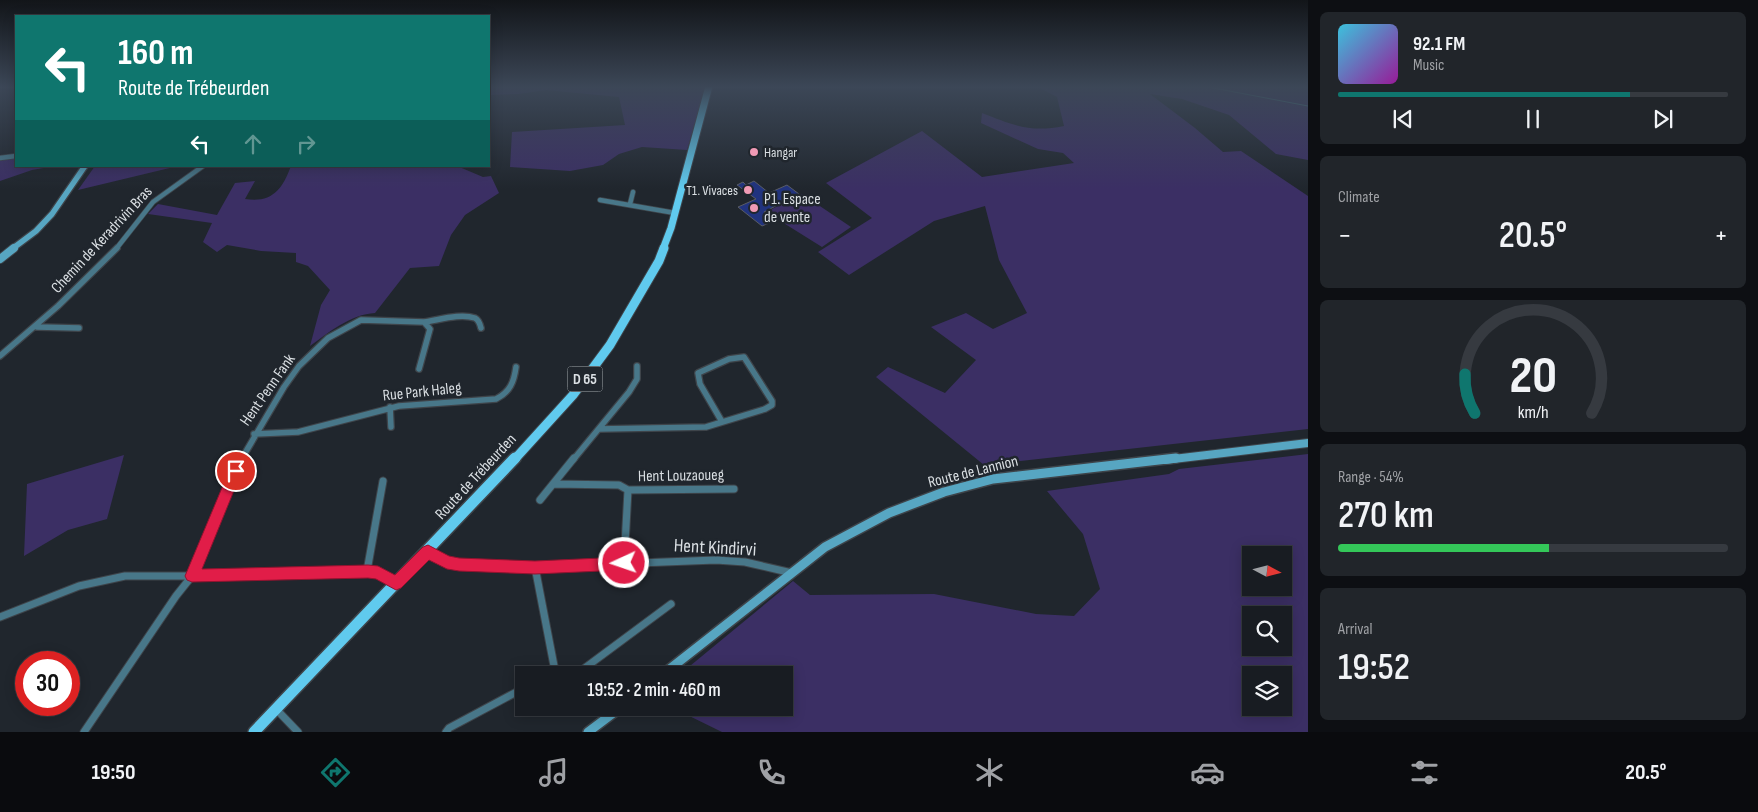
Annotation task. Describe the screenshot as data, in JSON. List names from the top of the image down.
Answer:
{
  "streets": {
    "main road": ["D 65", "Route de Lannion", "Route de Trébeurden"],
    "street": [
      "Chemin de Keradrivin Bras",
      "Hent Penn Fank",
      "Rue Park Haleg",
      "Hent Louzaoueg",
      "Hent Kindirvi"
    ]
  },
  "crossings": [
    ["D 65", "Route de Trébeurden"],
    ["Hent Penn Fank", "Rue Park Haleg"],
    ["Route de Lannion", "Hent Kindirvi"],
    ["Route de Trébeurden", "Hent Kindirvi"]
  ],
  "places": ["Hangar", "T1. Vivaces", "P1. Espace de vente"],
  "north": "right",
  "page": {
    "turn": ["160 m", "Route de Trébeurden"],
    "song": ["92.1 FM", "Music"],
    "tile": [
      "Climate",
      ["Range · 54%", "270 km"],
      ["Arrival", "19:52"]
    ],
    "heat": ["−", "20.5°", "+"],
    "limit": "30",
    "trip": "19:52 · 2 min · 460 m",
    "tabs": ["19:50", "20.5°"],
    "gauge": ["20", "km/h"]
  }
}
